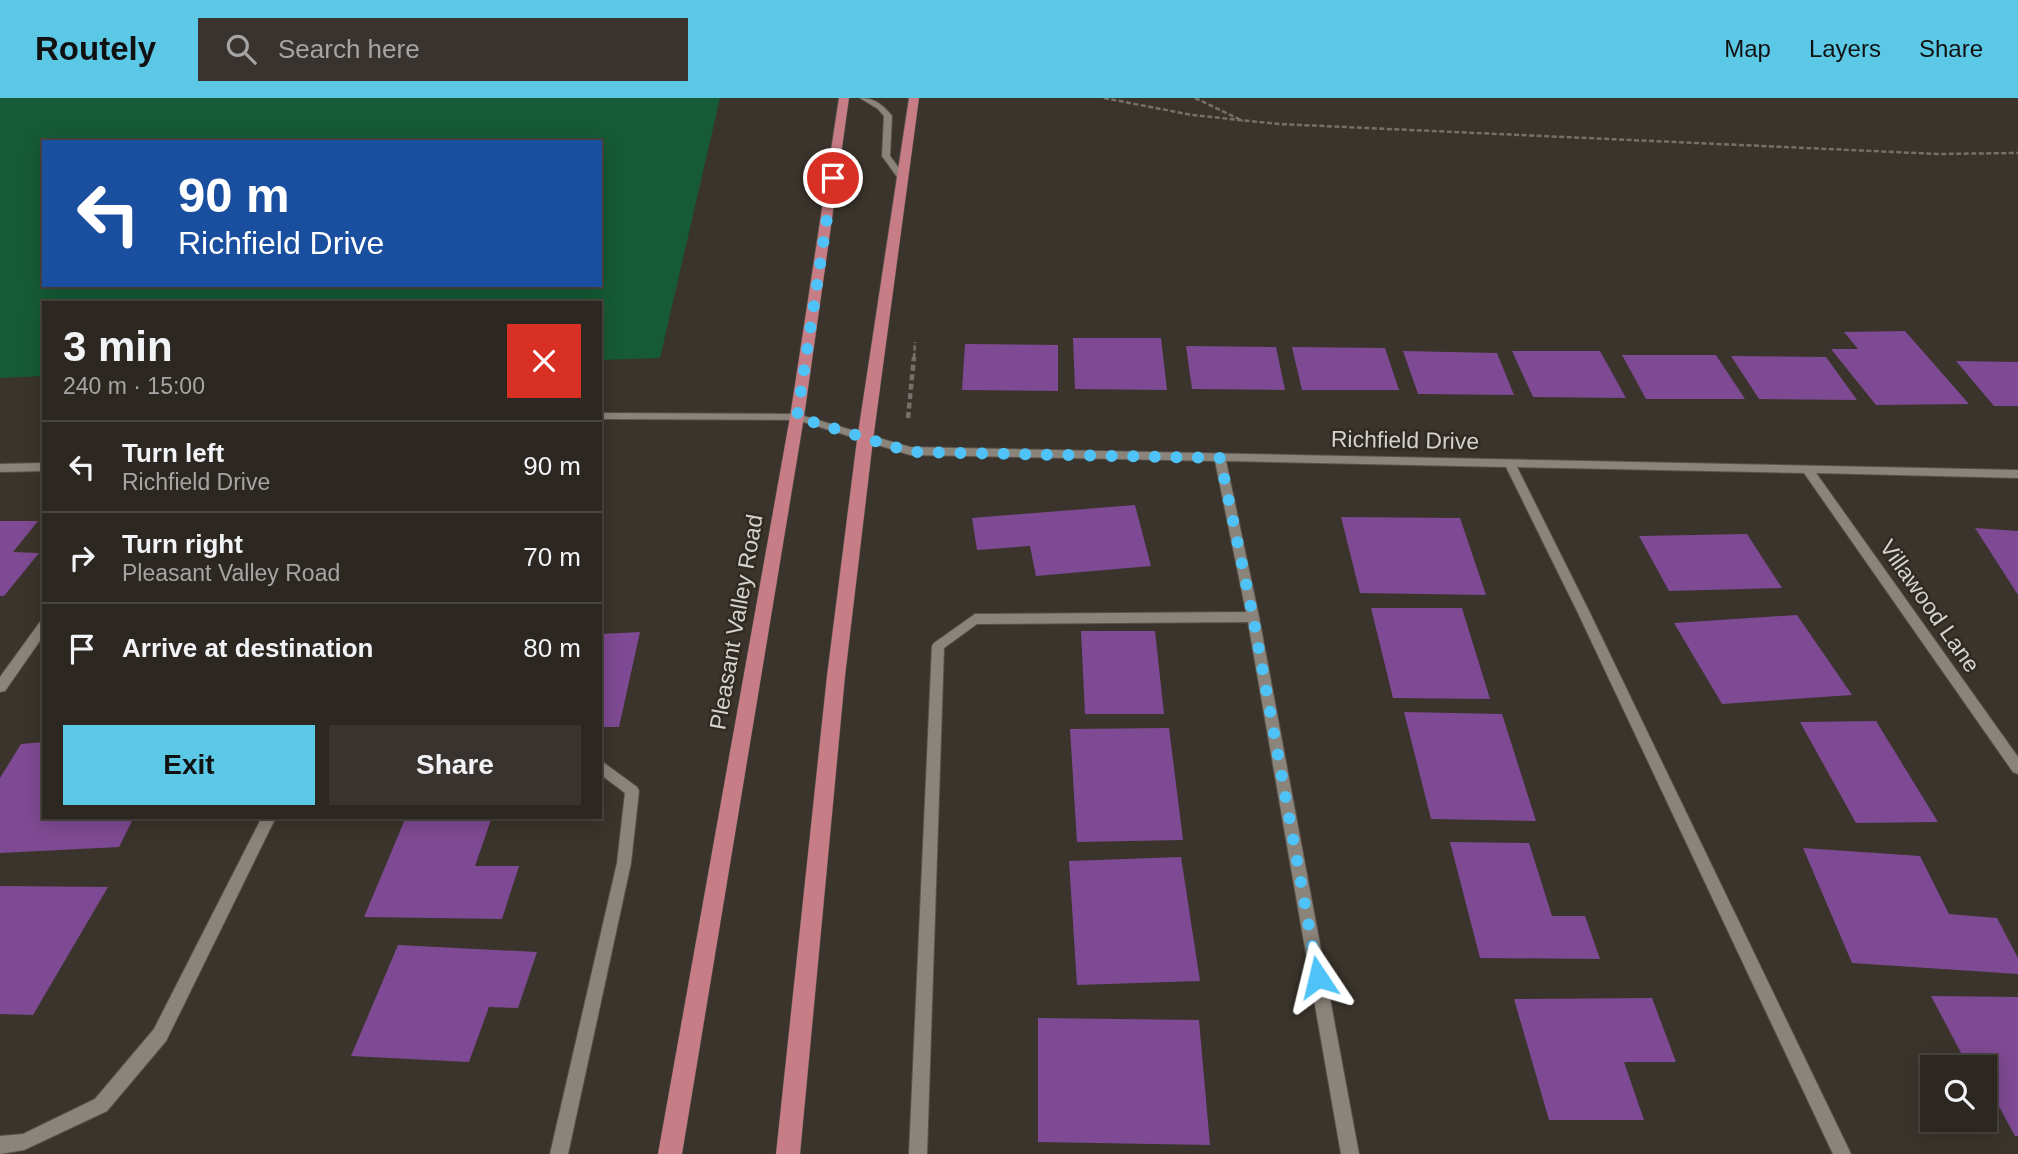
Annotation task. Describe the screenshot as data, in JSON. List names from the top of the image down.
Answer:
{
  "streets": {
    "main road": ["Pleasant Valley Road"],
    "street": ["Richfield Drive", "Villawood Lane"]
  },
  "crossings": [
    ["Richfield Drive", "Villawood Lane"],
    ["Richfield Drive", "Pleasant Valley Road"]
  ],
  "page": {
    "header": "Routely",
    "search": "Search here",
    "nav": ["Map", "Layers", "Share"],
    "turn": ["90 m", "Richfield Drive"],
    "heading": ["3 min", "240 m · 15:00"],
    "list": [
      {
        "name": "Turn left",
        "note": "Richfield Drive",
        "value": "90 m"
      },
      {
        "name": "Turn right",
        "note": "Pleasant Valley Road",
        "value": "70 m"
      },
      {
        "name": "Arrive at destination",
        "value": "80 m"
      }
    ],
    "buttons": ["Exit", "Share"]
  }
}
